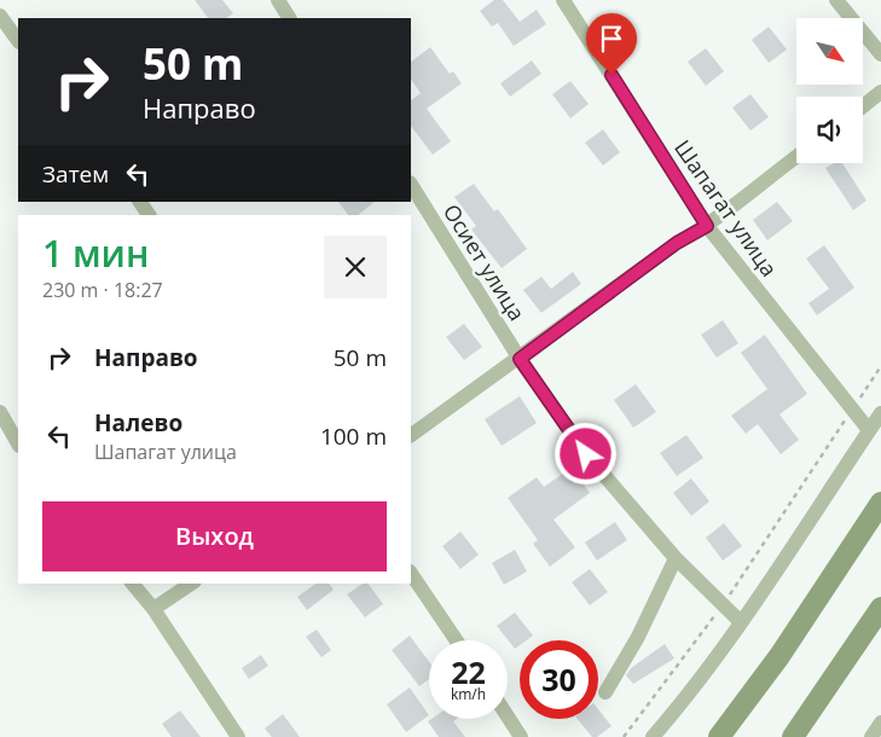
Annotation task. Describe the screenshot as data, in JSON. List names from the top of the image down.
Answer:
{
  "streets": {
    "street": ["Шапагат улица", "Осиет улица"]
  },
  "north": "bottom right",
  "page": {
    "turn": ["50 m", "Направо"],
    "then": "Затем",
    "heading": ["1 мин", "230 m · 18:27"],
    "list": [
      {
        "name": "Направо",
        "value": "50 m"
      },
      {
        "name": "Налево",
        "note": "Шапагат улица",
        "value": "100 m"
      }
    ],
    "buttons": "Выход",
    "speed": "22 km/h",
    "limit": "30"
  }
}
